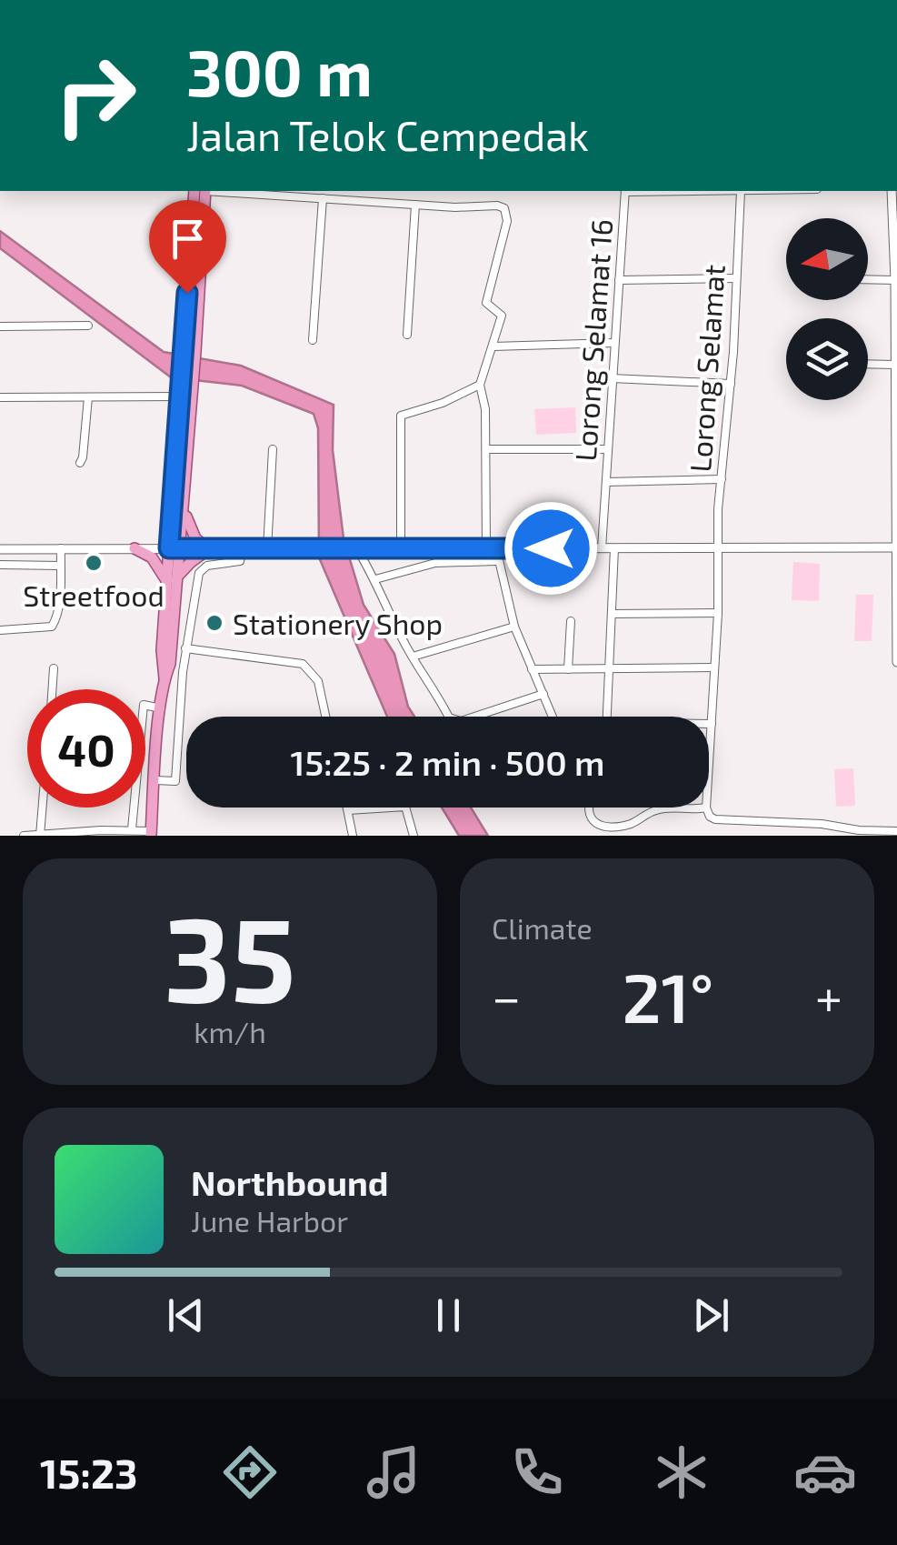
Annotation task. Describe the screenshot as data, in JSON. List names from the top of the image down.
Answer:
{
  "streets": {
    "street": ["Lorong Selamat 16", "Lorong Selamat"]
  },
  "places": ["Streetfood", "Stationery Shop"],
  "north": "left",
  "page": {
    "turn": ["300 m", "Jalan Telok Cempedak"],
    "limit": "40",
    "trip": "15:25 · 2 min · 500 m",
    "tile": [
      ["35", "km/h"],
      "Climate"
    ],
    "heat": ["−", "21°", "+"],
    "song": ["Northbound", "June Harbor"],
    "tabs": "15:23"
  }
}
